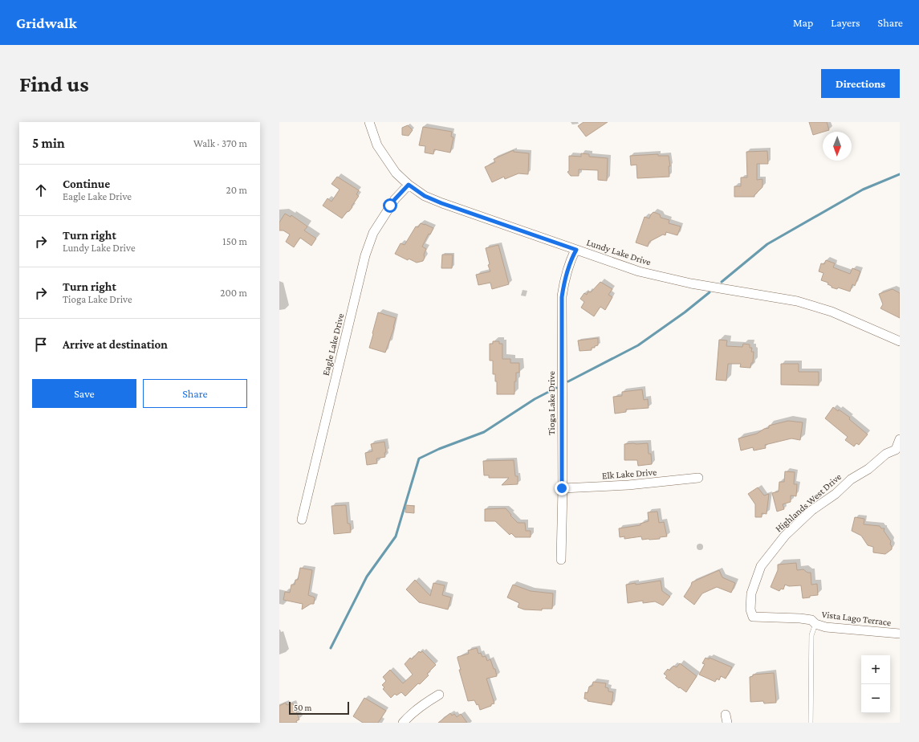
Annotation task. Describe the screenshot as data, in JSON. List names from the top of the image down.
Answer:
{
  "streets": {
    "street": [
      "Lundy Lake Drive",
      "Eagle Lake Drive",
      "Tioga Lake Drive",
      "Elk Lake Drive",
      "Highlands West Drive",
      "Vista Lago Terrace"
    ]
  },
  "crossings": [
    ["Lundy Lake Drive", "Eagle Lake Drive"],
    ["Lundy Lake Drive", "Tioga Lake Drive"],
    ["Tioga Lake Drive", "Elk Lake Drive"],
    ["Highlands West Drive", "Vista Lago Terrace"]
  ],
  "scale_bar": "50 m",
  "north": "bottom",
  "page": {
    "header": "Gridwalk",
    "nav": ["Map", "Layers", "Share"],
    "buttons": [
      "Directions",
      ["Save", "Share"]
    ],
    "title": "Find us",
    "heading": ["5 min", "Walk · 370 m"],
    "list": [
      ["Continue", "Eagle Lake Drive", "20 m"],
      ["Turn right", "Lundy Lake Drive", "150 m"],
      ["Turn right", "Tioga Lake Drive", "200 m"],
      "Arrive at destination"
    ],
    "map_buttons": ["+", "−"],
    "scale": "50 m"
  }
}
